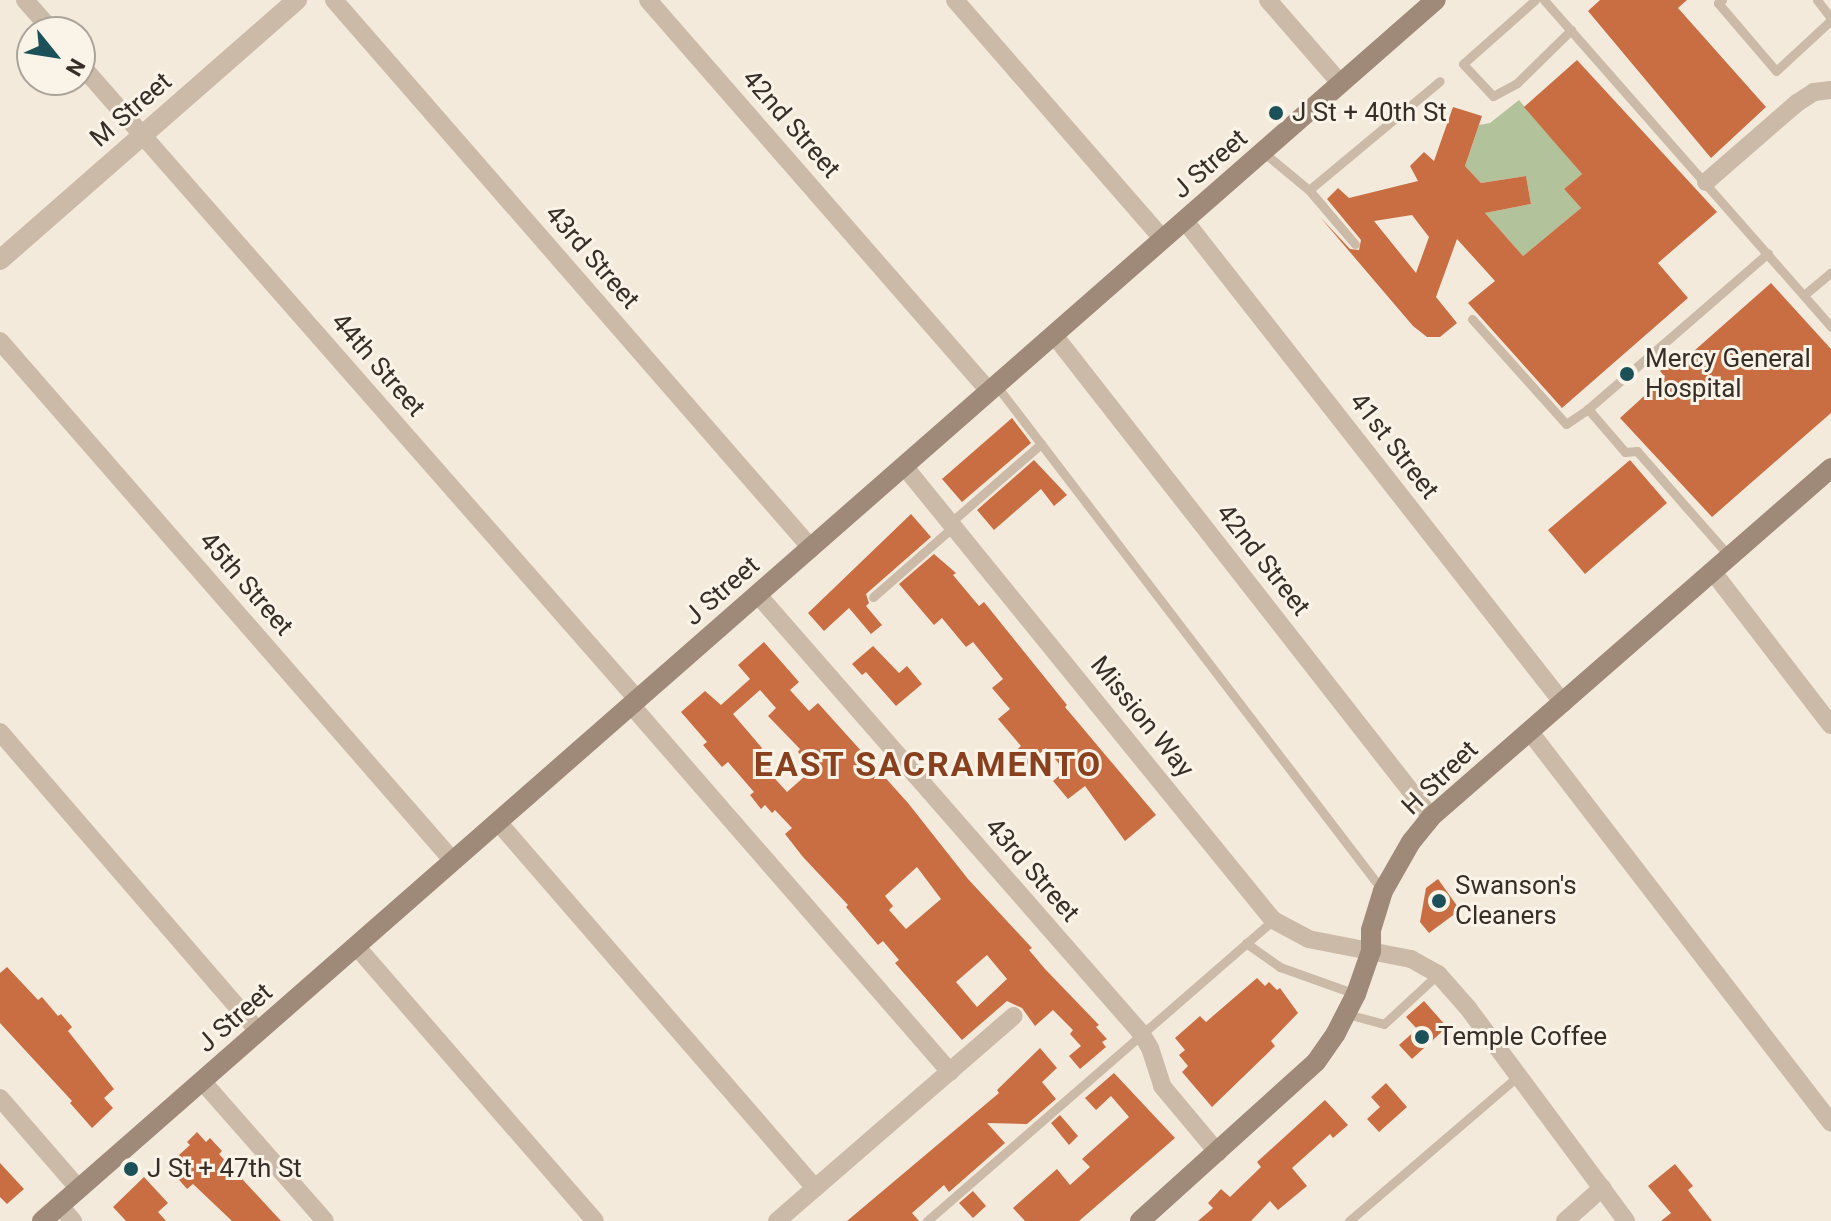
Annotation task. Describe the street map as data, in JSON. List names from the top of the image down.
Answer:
{
  "streets": {
    "main road": ["J Street", "H Street"],
    "street": [
      "M Street",
      "42nd Street",
      "43rd Street",
      "44th Street",
      "41st Street",
      "45th Street",
      "Mission Way"
    ]
  },
  "crossings": [
    ["M Street", "44th Street"],
    ["42nd Street", "J Street"],
    ["42nd Street", "H Street"],
    ["J Street", "43rd Street"],
    ["J Street", "44th Street"],
    ["J Street", "41st Street"],
    ["J Street", "45th Street"],
    ["J Street", "Mission Way"],
    ["43rd Street", "H Street"],
    ["41st Street", "H Street"],
    ["Mission Way", "H Street"]
  ],
  "districts": ["EAST SACRAMENTO"],
  "places": [
    "J St + 40th St",
    "Mercy General Hospital",
    "Swanson's Cleaners",
    "Temple Coffee",
    "J St + 47th St"
  ],
  "north": "bottom right"
}
